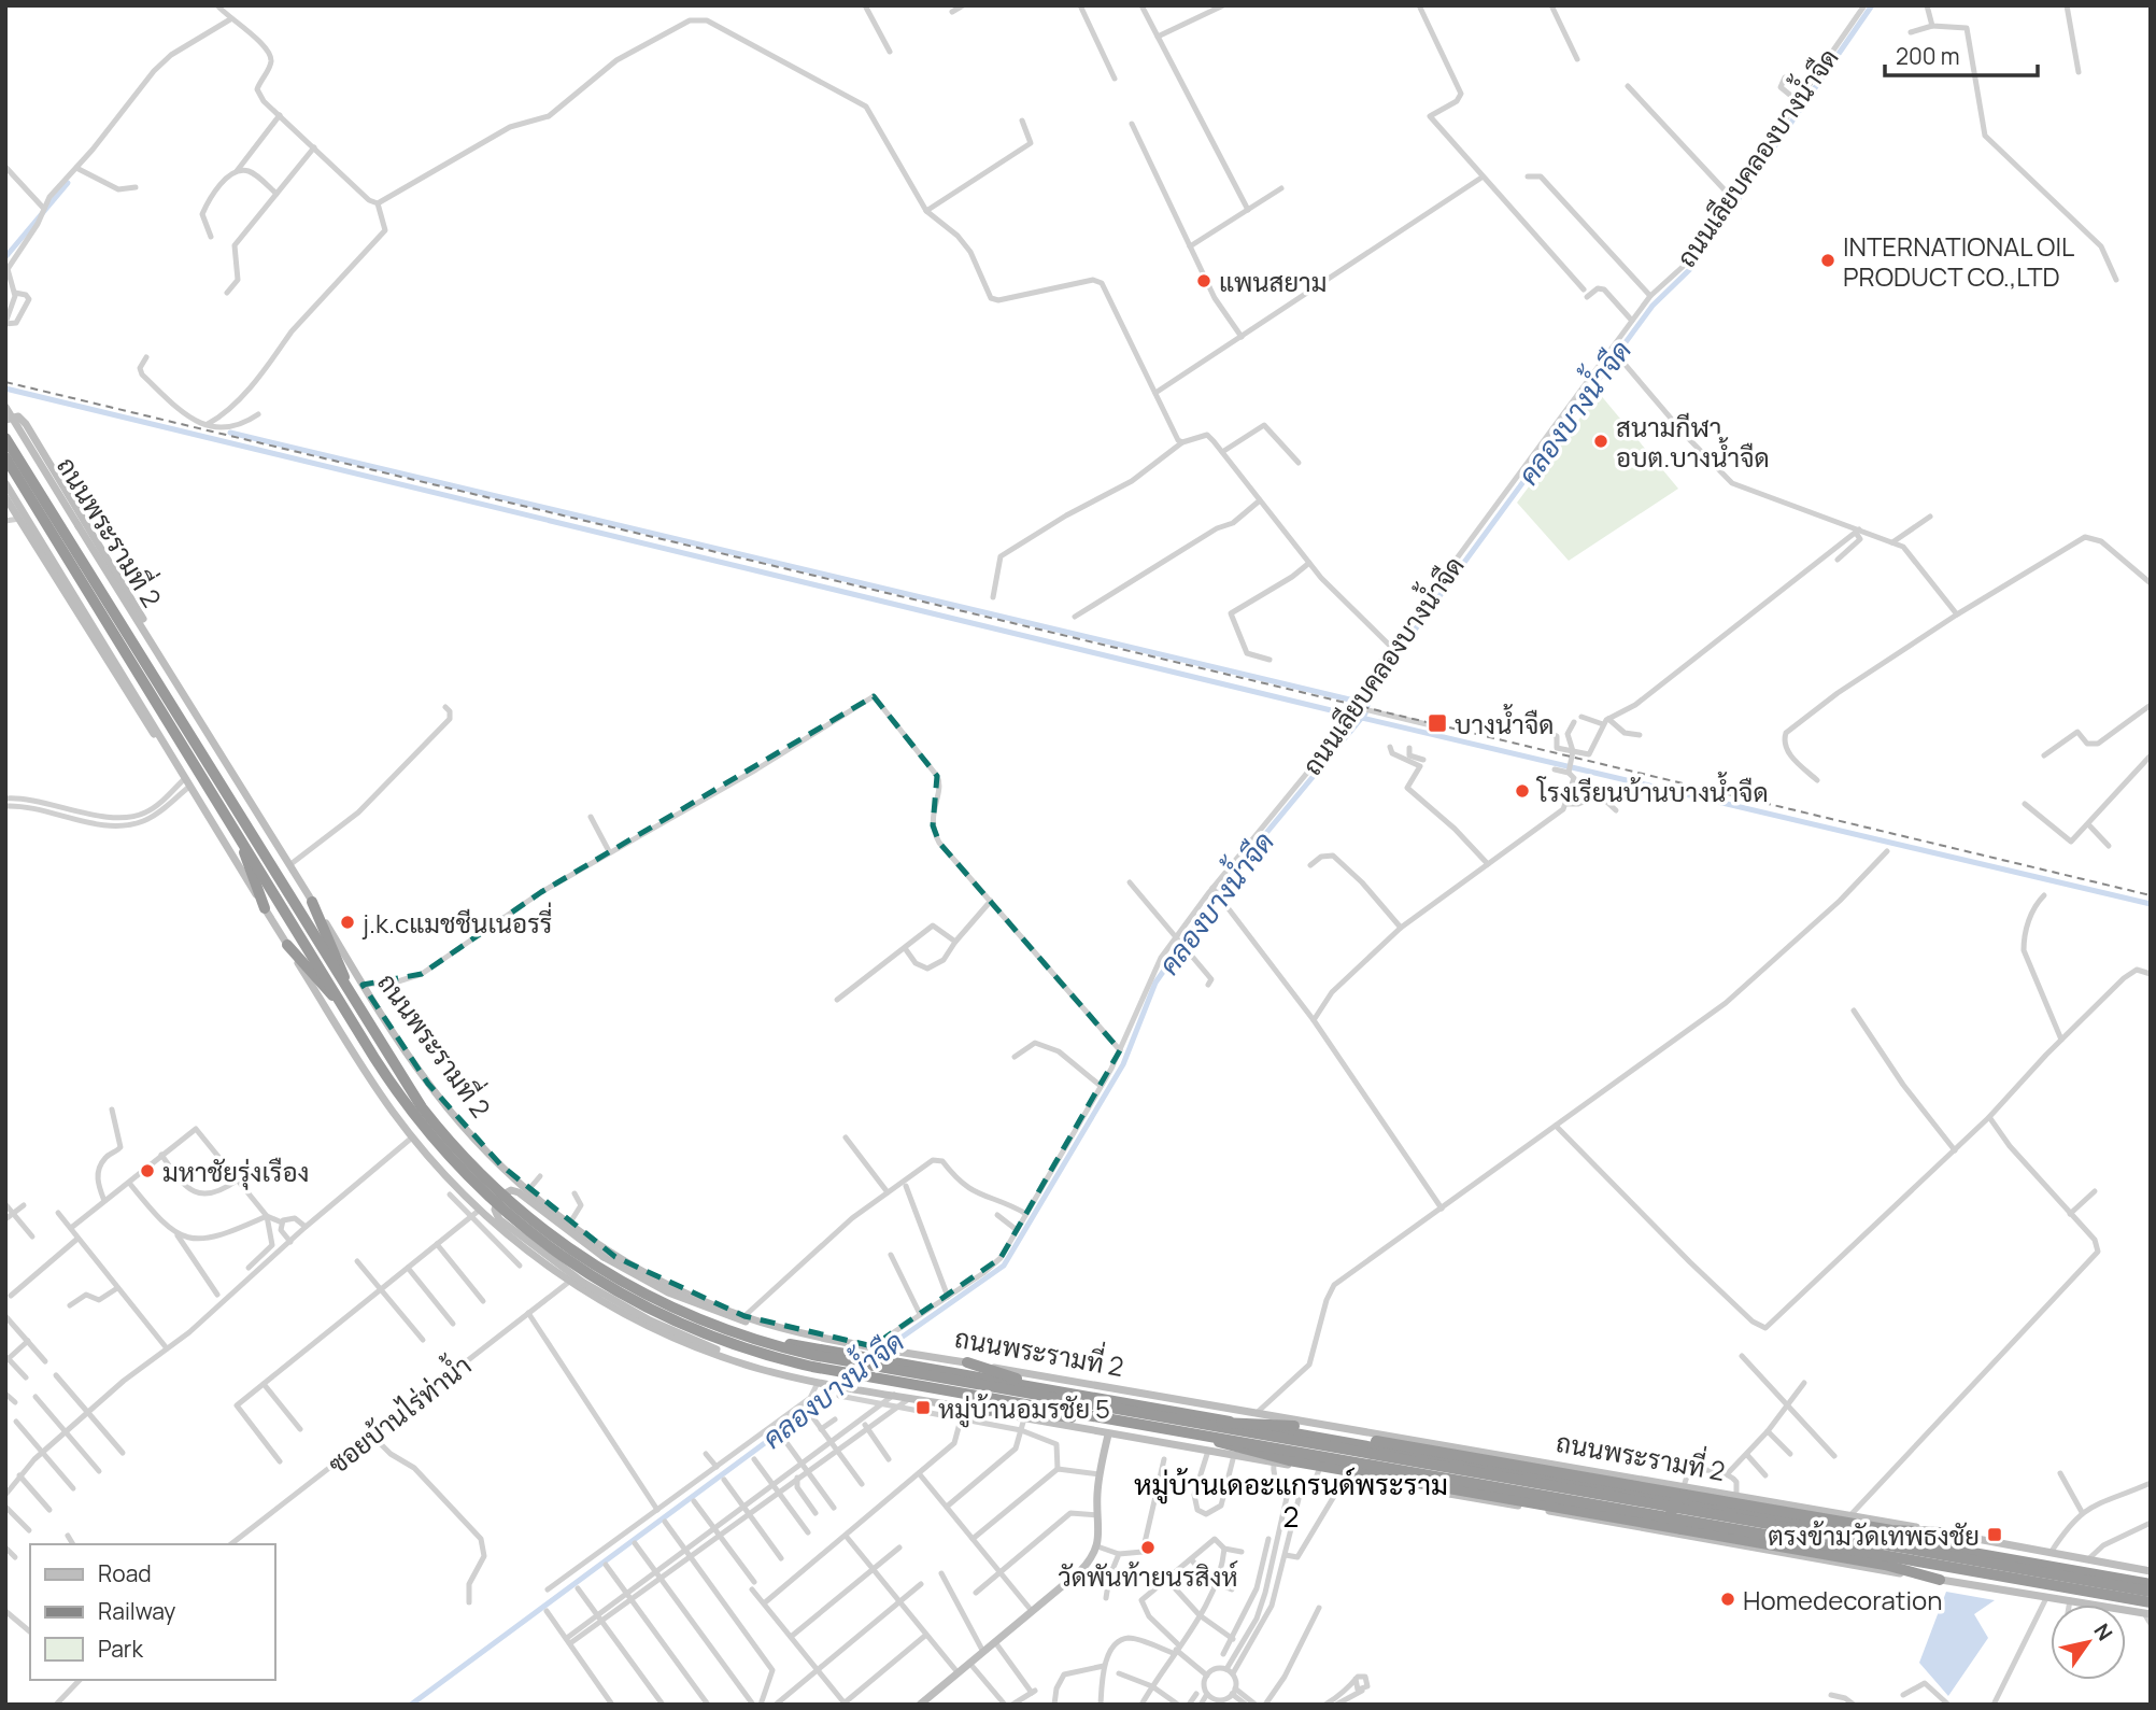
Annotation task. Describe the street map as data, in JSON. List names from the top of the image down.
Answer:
{
  "streets": {
    "highway": ["ถนนพระรามที่ 2"],
    "street": ["ถนนเลียบคลองบางน้ำจืด", "ซอยบ้านไร่ท่าน้ำ"]
  },
  "crossings": [
    ["ถนนเลียบคลองบางน้ำจืด", "ถนนพระรามที่ 2"]
  ],
  "districts": ["หมู่บ้านเดอะแกรนด์พระราม 2"],
  "water": ["คลองบางน้ำจืด"],
  "places": {
    "other": [
      "INTERNATIONAL OIL PRODUCT CO.,LTD",
      "แพนสยาม",
      "สนามกีฬา อบต.บางน้ำจืด",
      "โรงเรียนบ้านบางนํ้าจืด",
      "j.k.cแมชชีนเนอรรี่",
      "มหาชัยรุ่งเรือง",
      "วัดพันท้ายนรสิงห์",
      "Homedecoration"
    ],
    "transit": ["บางน้ำจืด", "หมู่บ้านอมรชัย 5", "ตรงข้ามวัดเทพธงชัย"]
  },
  "legend": ["Road", "Railway", "Park"],
  "scale_bar": "200 m",
  "north": "top right"
}
